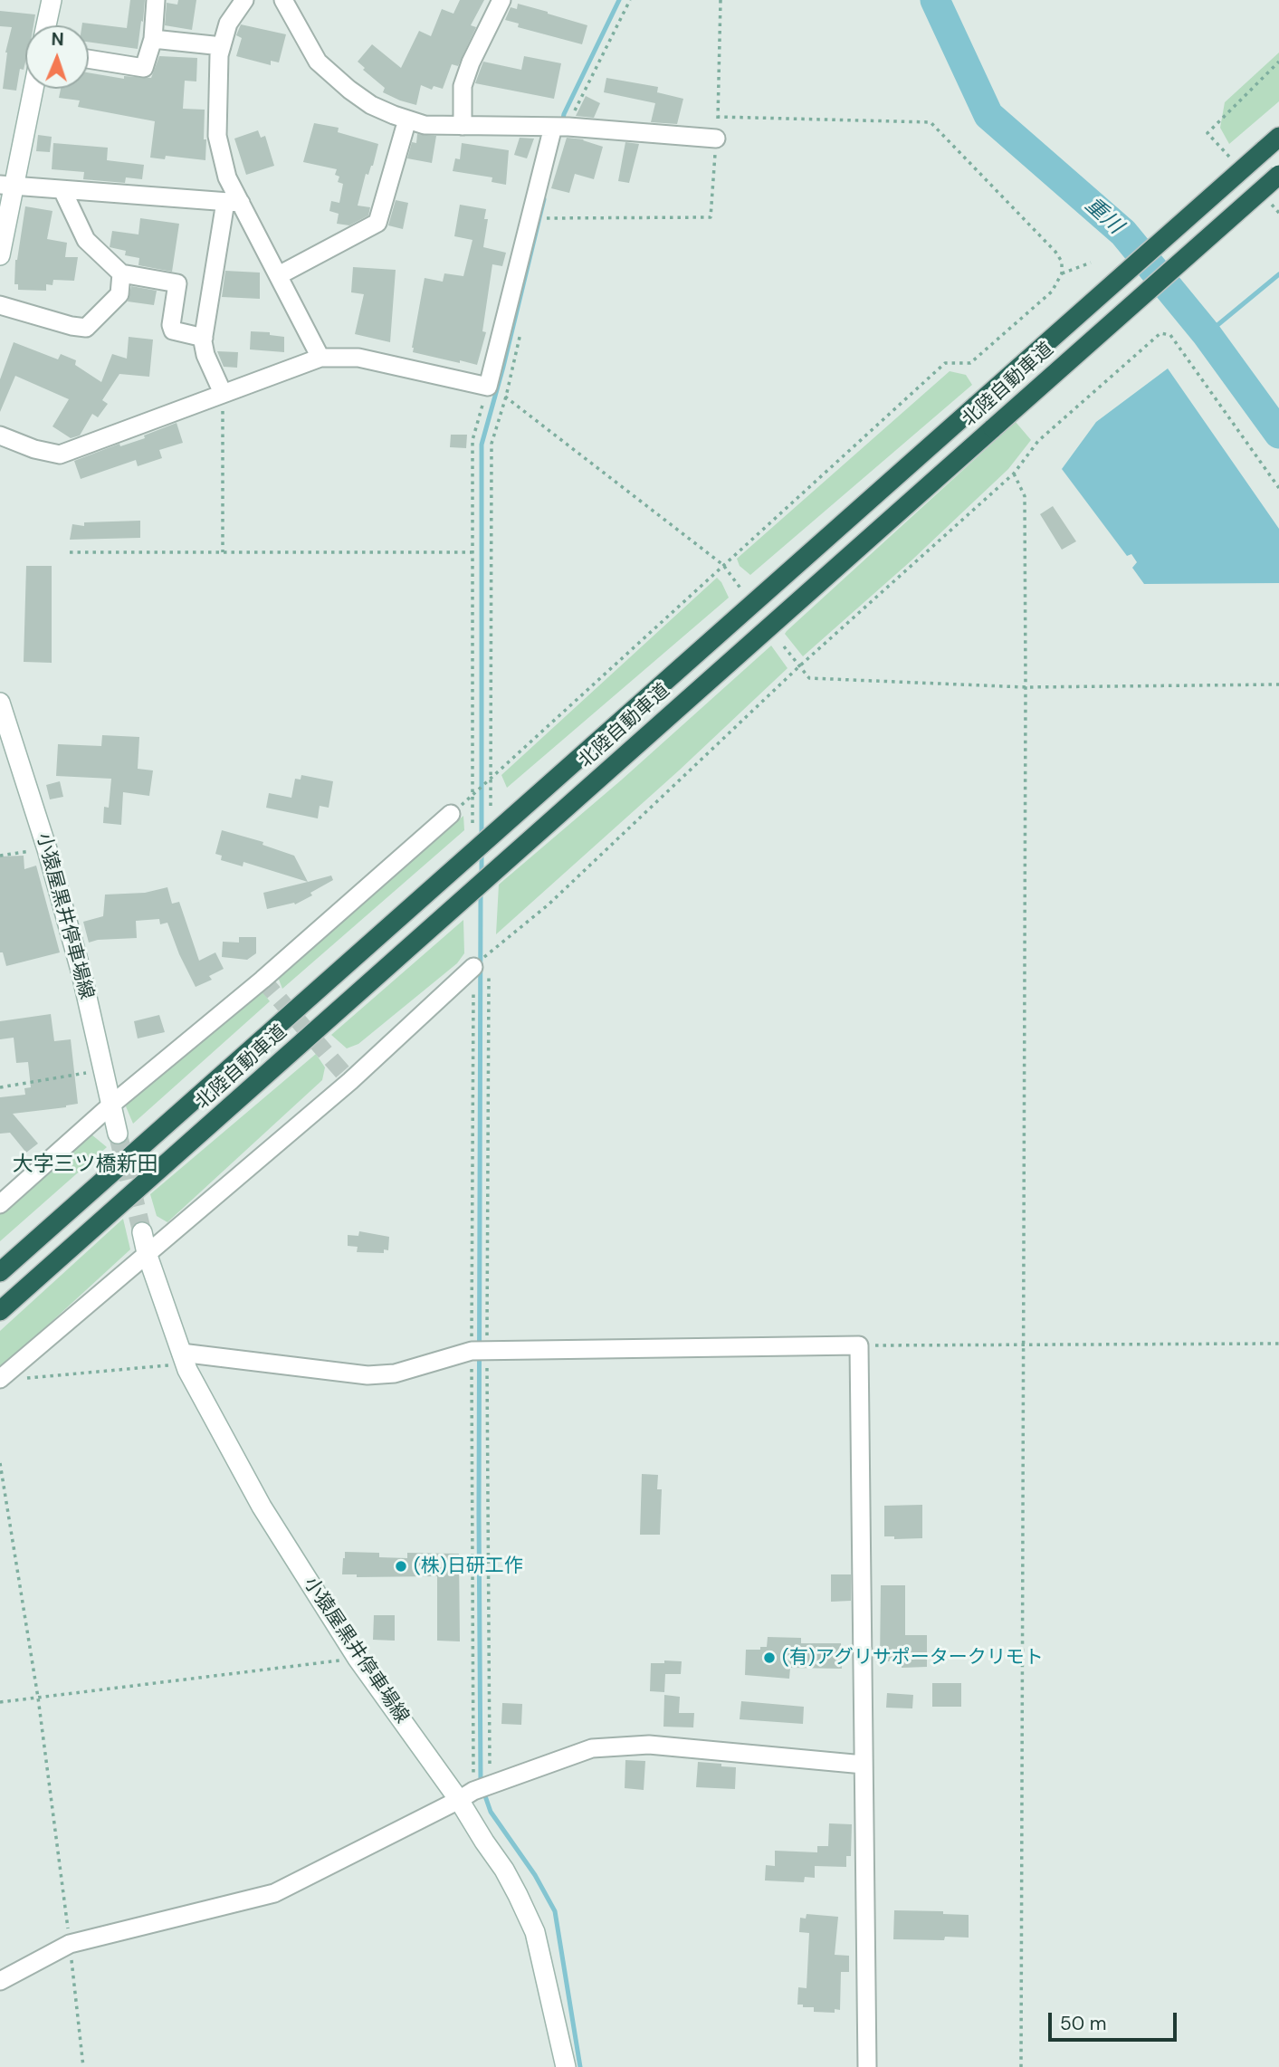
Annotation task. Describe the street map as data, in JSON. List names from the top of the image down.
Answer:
{
  "streets": {
    "highway": ["北陸自動車道"],
    "main road": ["小猿屋黒井停車場線"]
  },
  "districts": ["大字三ツ橋新田"],
  "water": ["重川"],
  "places": ["(株)日研工作", "(有)アグリサポータークリモト"],
  "scale_bar": "50 m",
  "north": "top"
}
